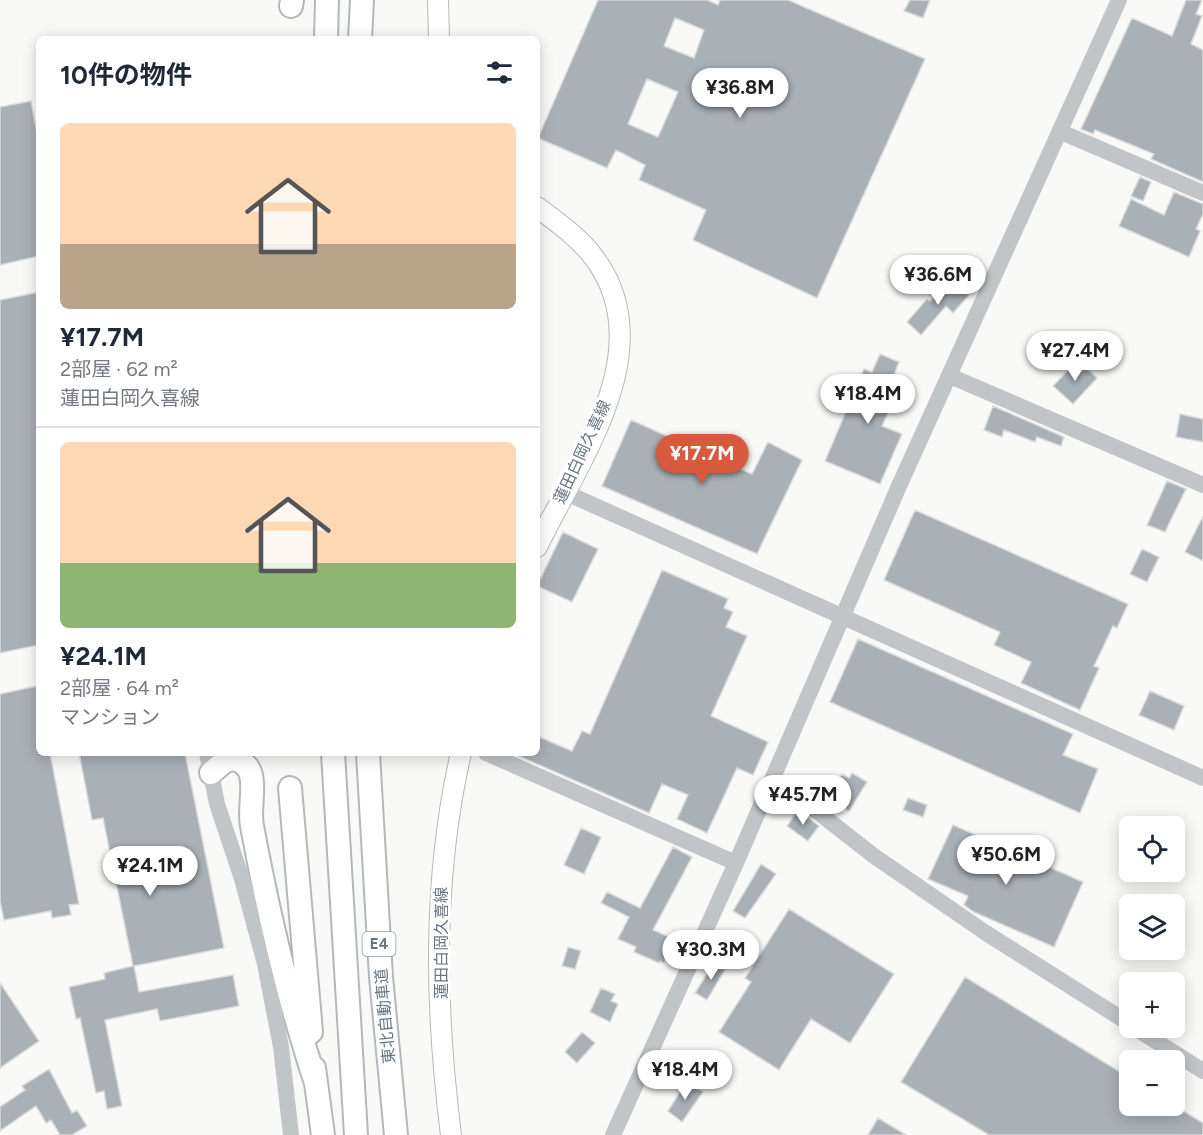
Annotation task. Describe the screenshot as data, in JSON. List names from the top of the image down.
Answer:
{
  "streets": {
    "highway": ["E4", "東北自動車道"],
    "main road": ["蓮田白岡久喜線"]
  },
  "page": {
    "heading": "10件の物件",
    "price": [
      "¥36.8M",
      "¥36.6M",
      "¥27.4M",
      "¥18.4M",
      "¥17.7M",
      "¥45.7M",
      "¥50.6M",
      "¥24.1M",
      "¥30.3M",
      "¥18.4M"
    ],
    "list": [
      {
        "name": "¥17.7M",
        "note": "2部屋 · 62 m² · 蓮田白岡久喜線"
      },
      {
        "name": "¥24.1M",
        "note": "2部屋 · 64 m² · マンション"
      }
    ],
    "map_buttons": ["+", "−"]
  }
}
